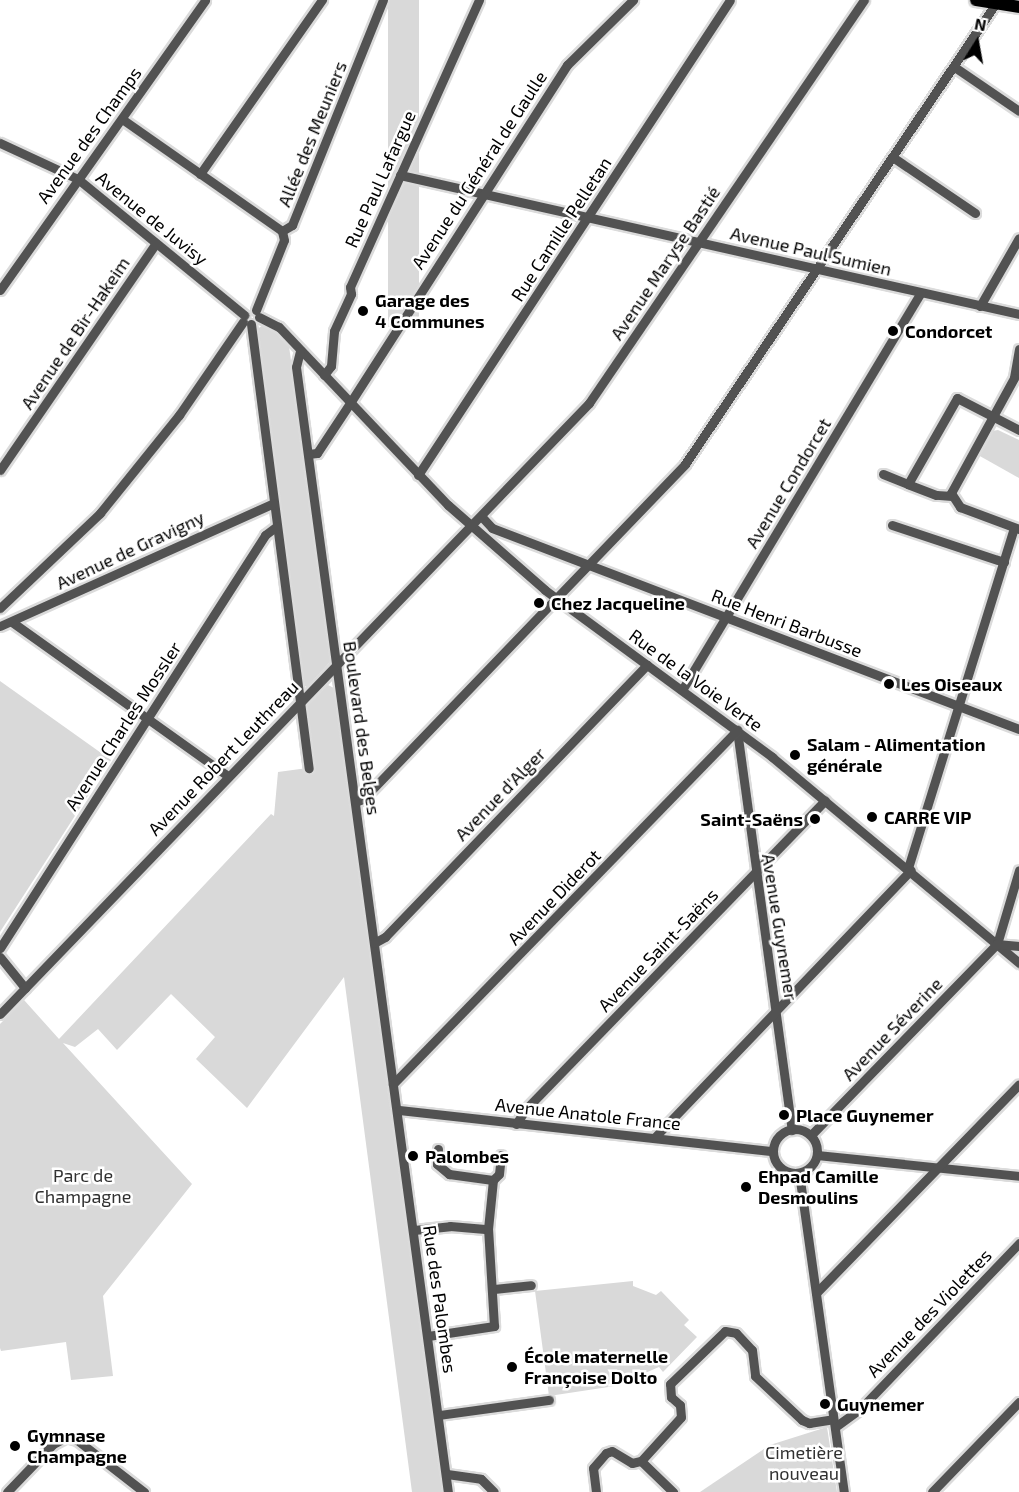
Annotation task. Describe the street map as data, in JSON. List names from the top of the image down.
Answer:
{
  "streets": {
    "street": [
      "Allée des Meuniers",
      "Avenue des Champs",
      "Avenue du Général de Gaulle",
      "Rue Paul Lafargue",
      "Avenue de Juvisy",
      "Rue Camille Pelletan",
      "Avenue Paul Sumien",
      "Avenue Maryse Bastié",
      "Avenue de Bir-Hakeim",
      "Avenue Condorcet",
      "Avenue de Gravigny",
      "Rue Henri Barbusse",
      "Rue de la Voie Verte",
      "Avenue Charles Mossler",
      "Boulevard des Belges",
      "Avenue Robert Leuthreau",
      "Avenue d'Alger",
      "Avenue Diderot",
      "Avenue Guynemer",
      "Avenue Saint-Saëns",
      "Avenue Séverine",
      "Avenue Anatole France",
      "Rue des Palombes",
      "Avenue des Violettes"
    ]
  },
  "crossings": [
    ["Allée des Meuniers", "Rue de la Voie Verte"],
    ["Avenue des Champs", "Avenue de Juvisy"],
    ["Avenue du Général de Gaulle", "Avenue Paul Sumien"],
    ["Avenue du Général de Gaulle", "Rue de la Voie Verte"],
    ["Avenue du Général de Gaulle", "Boulevard des Belges"],
    ["Rue Paul Lafargue", "Avenue Paul Sumien"],
    ["Rue Paul Lafargue", "Rue de la Voie Verte"],
    ["Avenue de Juvisy", "Avenue de Bir-Hakeim"],
    ["Rue Camille Pelletan", "Avenue Paul Sumien"],
    ["Rue Camille Pelletan", "Rue de la Voie Verte"],
    ["Avenue Paul Sumien", "Avenue Maryse Bastié"],
    ["Avenue Paul Sumien", "Avenue Condorcet"],
    ["Avenue Maryse Bastié", "Rue Henri Barbusse"],
    ["Avenue Maryse Bastié", "Rue de la Voie Verte"],
    ["Avenue Maryse Bastié", "Avenue Robert Leuthreau"],
    ["Avenue Condorcet", "Rue Henri Barbusse"],
    ["Avenue Condorcet", "Rue de la Voie Verte"],
    ["Rue de la Voie Verte", "Boulevard des Belges"],
    ["Rue de la Voie Verte", "Avenue Robert Leuthreau"],
    ["Rue de la Voie Verte", "Avenue d'Alger"],
    ["Rue de la Voie Verte", "Avenue Diderot"],
    ["Rue de la Voie Verte", "Avenue Guynemer"],
    ["Rue de la Voie Verte", "Avenue Saint-Saëns"],
    ["Rue de la Voie Verte", "Avenue Séverine"],
    ["Boulevard des Belges", "Avenue Robert Leuthreau"],
    ["Boulevard des Belges", "Avenue d'Alger"],
    ["Boulevard des Belges", "Avenue Diderot"],
    ["Boulevard des Belges", "Avenue Anatole France"],
    ["Boulevard des Belges", "Rue des Palombes"],
    ["Avenue Diderot", "Avenue Guynemer"],
    ["Avenue Guynemer", "Avenue Saint-Saëns"],
    ["Avenue Guynemer", "Avenue Séverine"],
    ["Avenue Guynemer", "Avenue Anatole France"],
    ["Avenue Saint-Saëns", "Avenue Anatole France"],
    ["Avenue Séverine", "Avenue Anatole France"],
    ["Avenue Anatole France", "Rue des Palombes"]
  ],
  "parks": ["Parc de Champagne", "Cimetière nouveau"],
  "places": [
    "Garage des 4 Communes",
    "Condorcet",
    "Chez Jacqueline",
    "Les Oiseaux",
    "Salam - Alimentation générale",
    "CARRE VIP",
    "Saint-Saëns",
    "Place Guynemer",
    "Palombes",
    "Ehpad Camille Desmoulins",
    "École maternelle Françoise Dolto",
    "Guynemer",
    "Gymnase Champagne"
  ],
  "north": "top"
}
